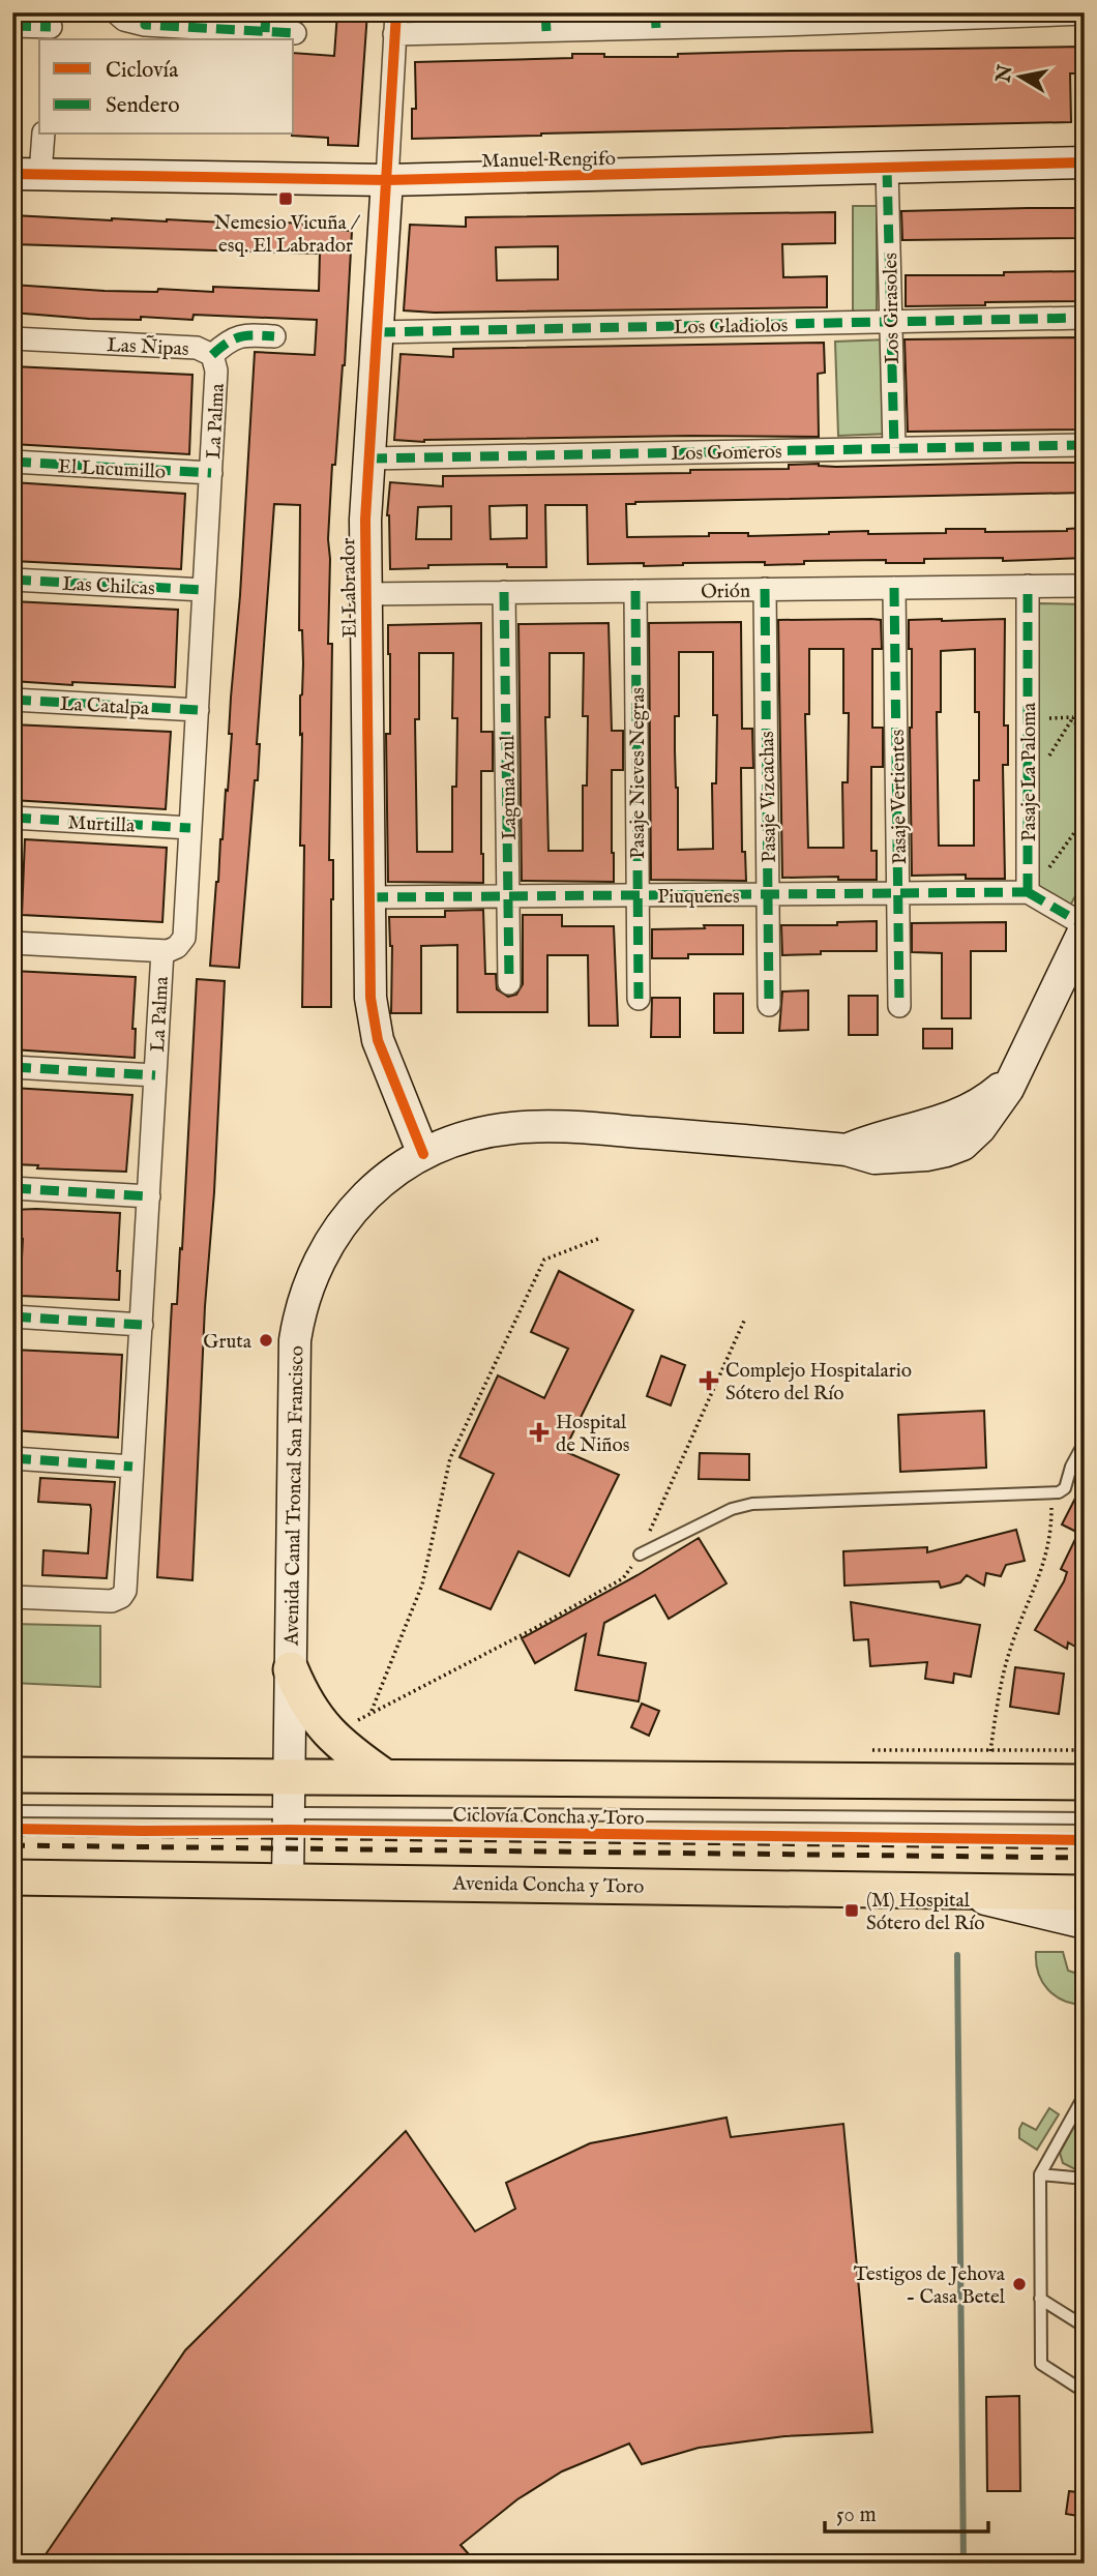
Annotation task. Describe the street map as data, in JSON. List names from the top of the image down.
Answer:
{
  "streets": {
    "main road": ["Avenida Concha y Toro"],
    "street": [
      "Manuel Rengifo",
      "Los Girasoles",
      "Los Gladiolos",
      "Las Ñipas",
      "La Palma",
      "Los Gomeros",
      "El Lucumillo",
      "Las Chilcas",
      "El Labrador",
      "Orión",
      "La Catalpa",
      "Pasaje La Paloma",
      "Pasaje Nieves Negras",
      "Laguna Azul",
      "Pasaje Vizcachas",
      "Pasaje Vertientes",
      "Murtilla",
      "Piuquenes",
      "Avenida Canal Troncal San Francisco"
    ],
    "cycle path": ["Ciclovía Concha y Toro"]
  },
  "crossings": [
    ["Manuel Rengifo", "Los Girasoles"],
    ["Manuel Rengifo", "El Labrador"],
    ["Los Girasoles", "Los Gladiolos"],
    ["Los Girasoles", "Los Gomeros"],
    ["Los Gladiolos", "El Labrador"],
    ["Las Ñipas", "La Palma"],
    ["La Palma", "El Lucumillo"],
    ["La Palma", "Las Chilcas"],
    ["La Palma", "La Catalpa"],
    ["La Palma", "Murtilla"],
    ["Los Gomeros", "El Labrador"],
    ["El Labrador", "Orión"],
    ["El Labrador", "Piuquenes"],
    ["El Labrador", "Avenida Canal Troncal San Francisco"],
    ["Orión", "Pasaje La Paloma"],
    ["Orión", "Pasaje Nieves Negras"],
    ["Orión", "Laguna Azul"],
    ["Orión", "Pasaje Vizcachas"],
    ["Orión", "Pasaje Vertientes"],
    ["Pasaje La Paloma", "Piuquenes"],
    ["Pasaje Nieves Negras", "Piuquenes"],
    ["Laguna Azul", "Piuquenes"],
    ["Pasaje Vizcachas", "Piuquenes"],
    ["Pasaje Vertientes", "Piuquenes"],
    ["Avenida Canal Troncal San Francisco", "Avenida Concha y Toro"]
  ],
  "places": {
    "transit": ["Nemesio Vicuña / esq. El Labrador", "(M) Hospital Sótero del Río"],
    "other": ["Gruta", "Testigos de Jehova - Casa Betel"],
    "health": ["Complejo Hospitalario Sótero del Río", "Hospital de Niños"]
  },
  "legend": ["Ciclovía", "Sendero"],
  "scale_bar": "50 m",
  "north": "left"
}
